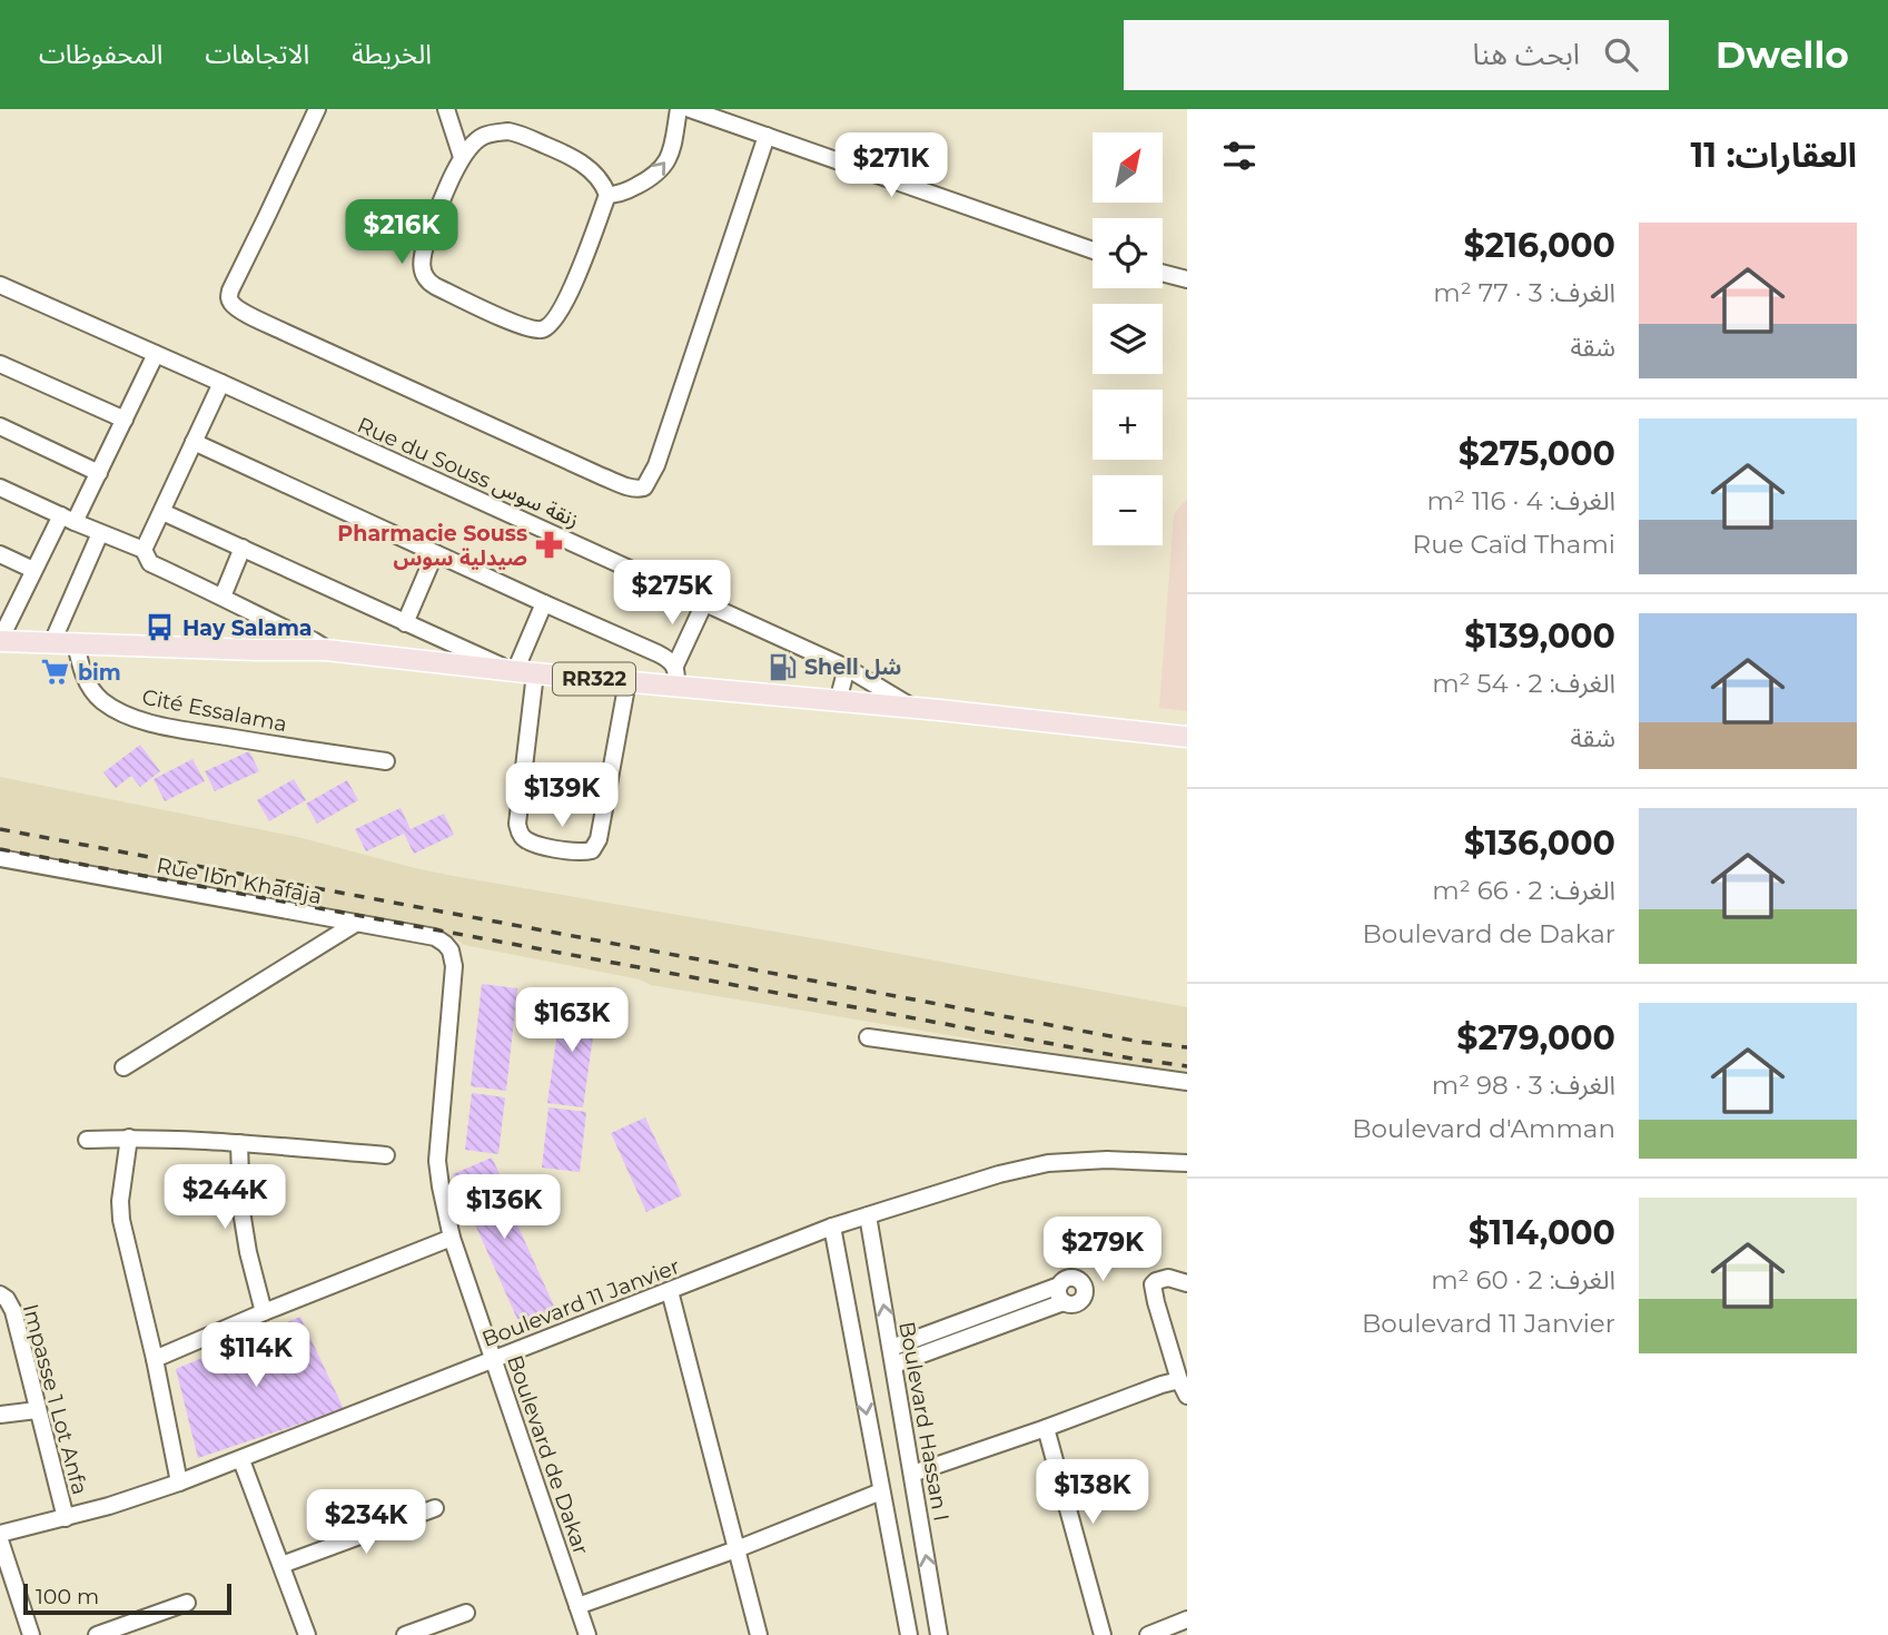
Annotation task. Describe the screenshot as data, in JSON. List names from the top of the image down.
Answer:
{
  "streets": {
    "main road": ["RR322"],
    "street": [
      "Rue du Souss زنقة سوس",
      "Cité Essalama",
      "Rue Ibn Khafaja",
      "Boulevard 11 Janvier",
      "Impasse 1 Lot Anfa",
      "Boulevard Hassan I",
      "Boulevard de Dakar"
    ]
  },
  "crossings": [
    ["Rue du Souss زنقة سوس", "RR322"],
    ["RR322", "Cité Essalama"],
    ["Rue Ibn Khafaja", "Boulevard de Dakar"],
    ["Boulevard 11 Janvier", "Impasse 1 Lot Anfa"],
    ["Boulevard 11 Janvier", "Boulevard Hassan I"],
    ["Boulevard 11 Janvier", "Boulevard de Dakar"]
  ],
  "places": {
    "pharmacy": ["Pharmacie Souss صيدلية سوس"],
    "bus stop": ["Hay Salama"],
    "fuel station": ["Shell شل"],
    "supermarket": ["bim"]
  },
  "scale_bar": "100 m",
  "north": "top right",
  "page": {
    "header": "Dwello",
    "search": "ابحث هنا",
    "nav": ["الخريطة", "الاتجاهات", "المحفوظات"],
    "heading": "العقارات: 11",
    "map_buttons": ["+", "−"],
    "price": [
      "$271K",
      "$216K",
      "$275K",
      "$139K",
      "$163K",
      "$244K",
      "$136K",
      "$279K",
      "$114K",
      "$138K",
      "$234K"
    ],
    "list": [
      {
        "name": "$216,000",
        "note": "الغرف: 3 · 77 m² · شقة"
      },
      {
        "name": "$275,000",
        "note": "الغرف: 4 · 116 m² · Rue Caïd Thami"
      },
      {
        "name": "$139,000",
        "note": "الغرف: 2 · 54 m² · شقة"
      },
      {
        "name": "$136,000",
        "note": "الغرف: 2 · 66 m² · Boulevard de Dakar"
      },
      {
        "name": "$279,000",
        "note": "الغرف: 3 · 98 m² · Boulevard d'Amman"
      },
      {
        "name": "$114,000",
        "note": "الغرف: 2 · 60 m² · Boulevard 11 Janvier"
      }
    ],
    "scale": "100 m"
  }
}
